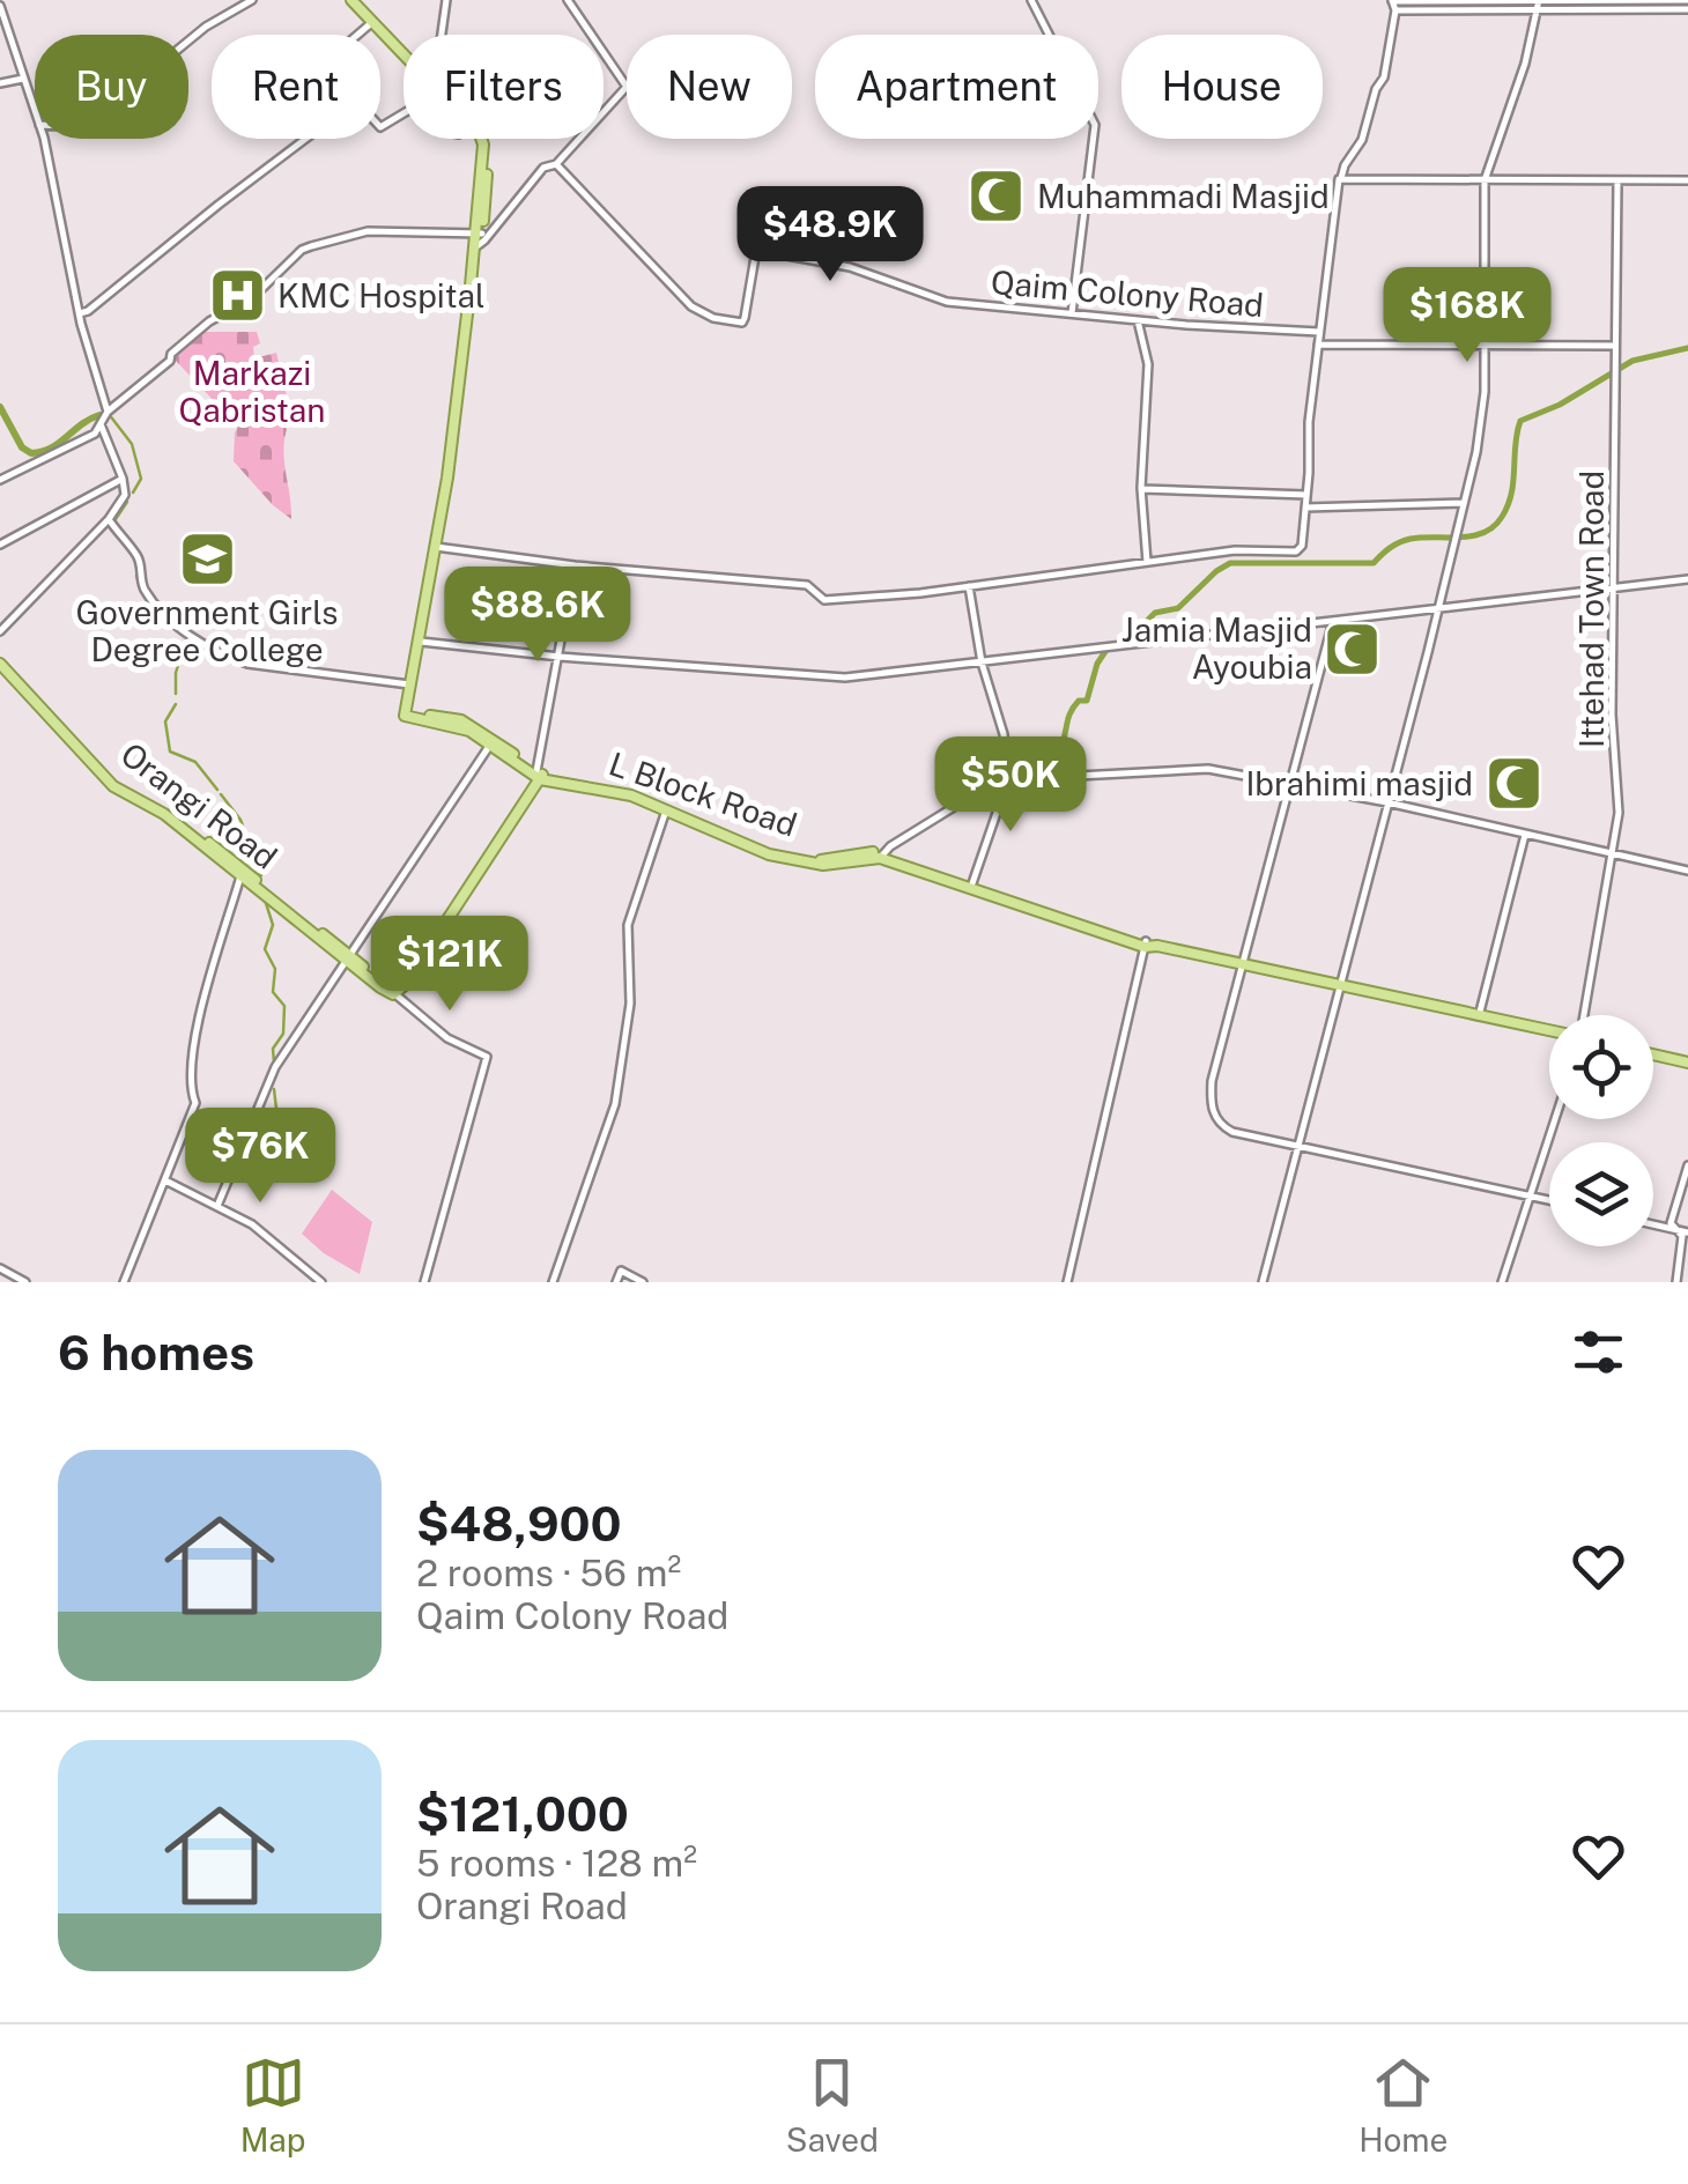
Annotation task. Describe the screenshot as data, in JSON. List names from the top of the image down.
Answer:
{
  "streets": {
    "main road": ["L Block Road", "Orangi Road"],
    "street": ["Qaim Colony Road", "Ittehad Town Road"]
  },
  "crossings": [
    ["L Block Road", "Orangi Road"]
  ],
  "parks": ["Markazi Qabristan"],
  "places": {
    "mosque": ["Muhammadi Masjid", "Jamia Masjid Ayoubia", "Ibrahimi masjid"],
    "hospital": ["KMC Hospital"],
    "school or university": ["Government Girls Degree College"]
  },
  "page": {
    "chip": [
      "Buy",
      "Rent",
      "Filters",
      "New",
      "Apartment",
      "House"
    ],
    "price": [
      "$48.9K",
      "$168K",
      "$88.6K",
      "$50K",
      "$121K",
      "$76K"
    ],
    "heading": "6 homes",
    "list": [
      {
        "name": "$48,900",
        "note": "2 rooms · 56 m² · Qaim Colony Road"
      },
      {
        "name": "$121,000",
        "note": "5 rooms · 128 m² · Orangi Road"
      }
    ],
    "tabs": ["Map", "Saved", "Home"]
  }
}
